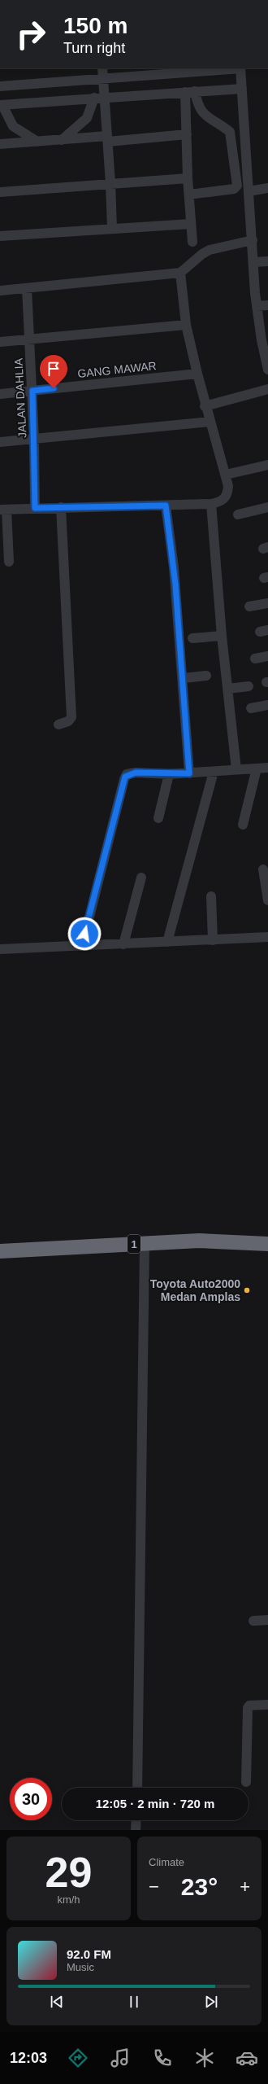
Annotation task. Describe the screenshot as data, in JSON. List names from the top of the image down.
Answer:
{
  "streets": {
    "highway": ["1"],
    "street": ["GANG MAWAR", "JALAN DAHLIA"]
  },
  "crossings": [
    ["GANG MAWAR", "JALAN DAHLIA"]
  ],
  "places": ["Toyota Auto2000 Medan Amplas"],
  "page": {
    "turn": ["150 m", "Turn right"],
    "limit": "30",
    "trip": "12:05 · 2 min · 720 m",
    "tile": [
      ["29", "km/h"],
      "Climate"
    ],
    "heat": ["−", "23°", "+"],
    "song": ["92.0 FM", "Music"],
    "tabs": "12:03"
  }
}
